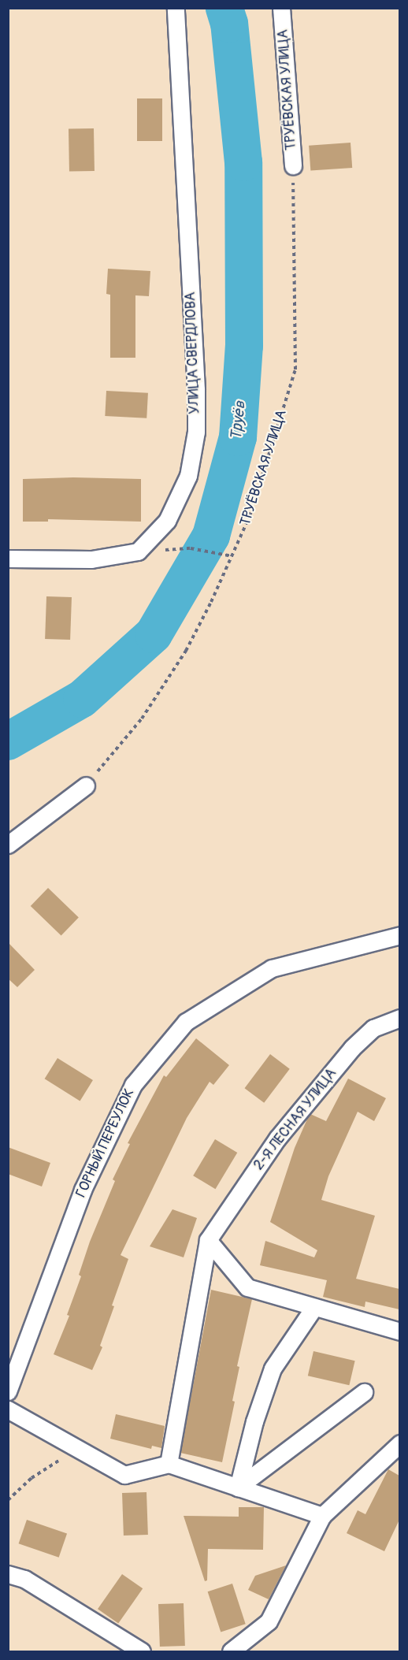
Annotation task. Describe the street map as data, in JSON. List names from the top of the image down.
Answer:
{
  "streets": {
    "street": [
      "ТРУЁВСКАЯ УЛИЦА",
      "УЛИЦА СВЕРДЛОВА",
      "2-Я ЛЕСНАЯ УЛИЦА",
      "ГОРНЫЙ ПЕРЕУЛОК"
    ]
  },
  "water": ["Труёв"]
}
